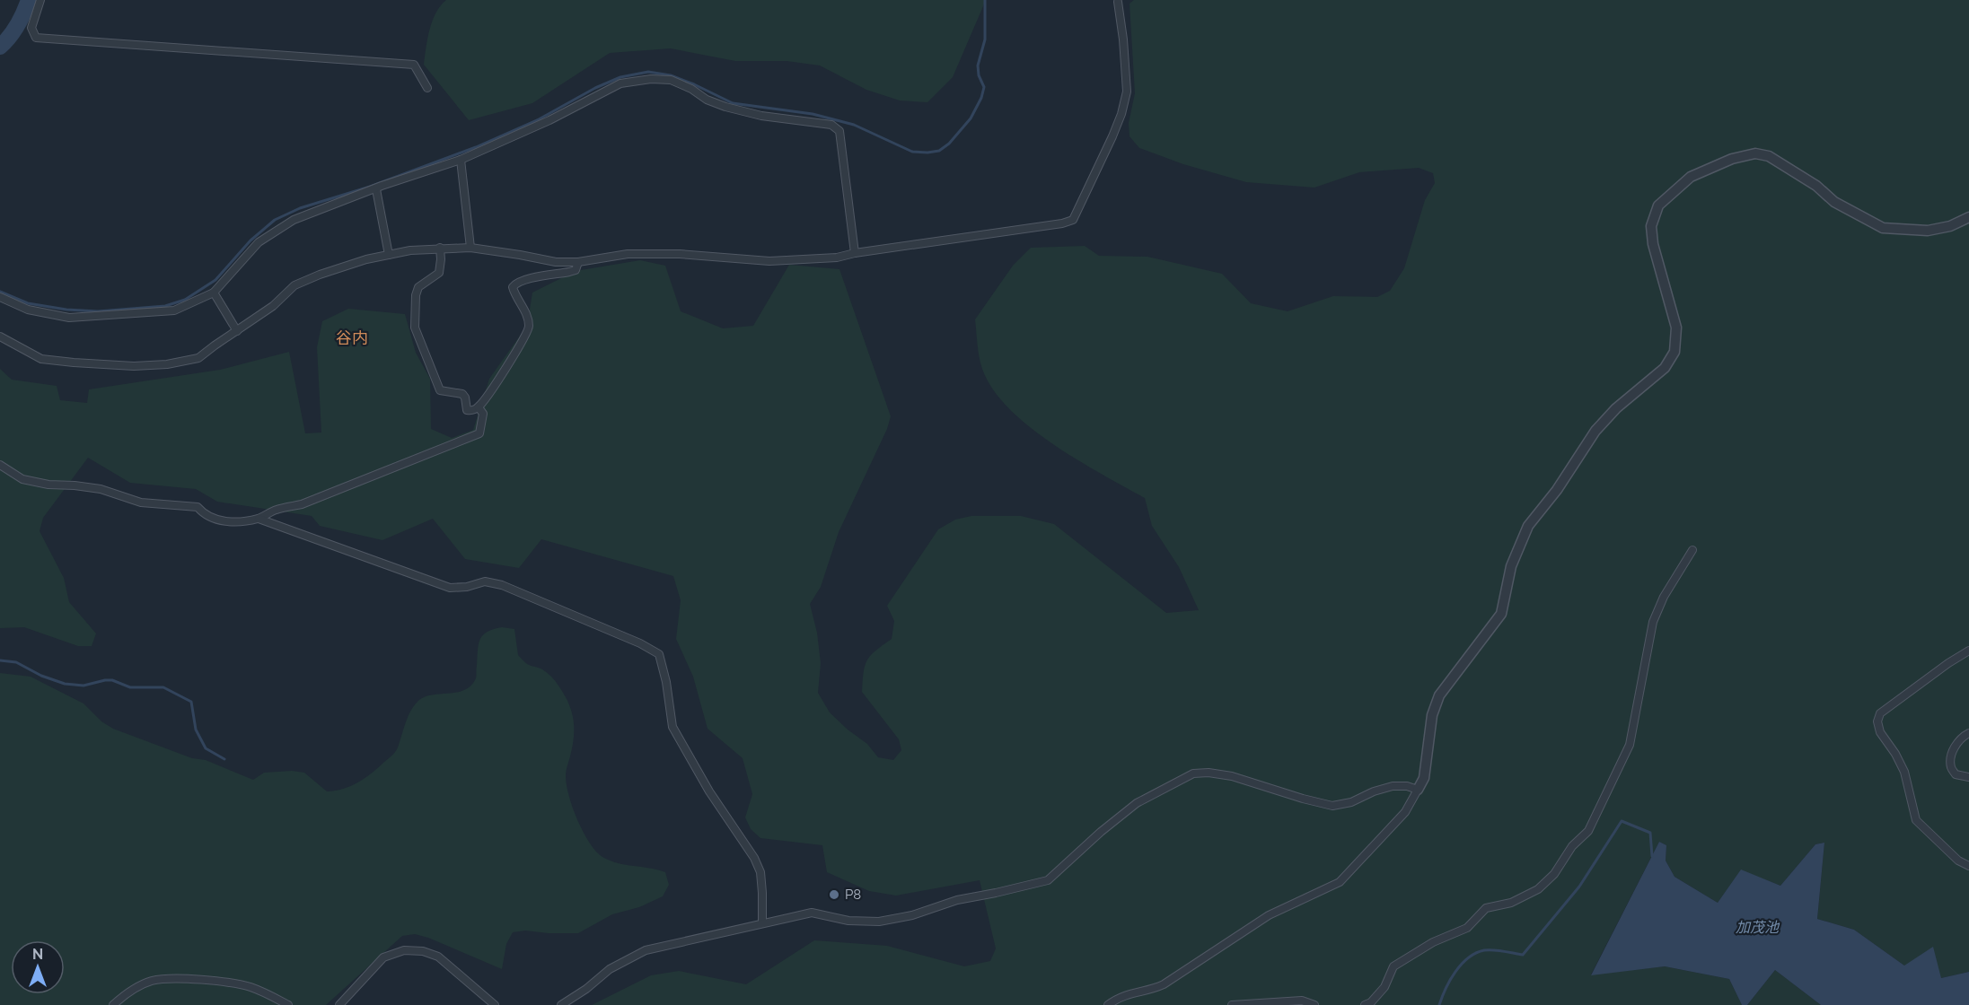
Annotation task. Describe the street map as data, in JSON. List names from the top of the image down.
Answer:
{
  "districts": ["谷内"],
  "water": ["加茂池"],
  "places": ["P8"],
  "north": "top"
}
